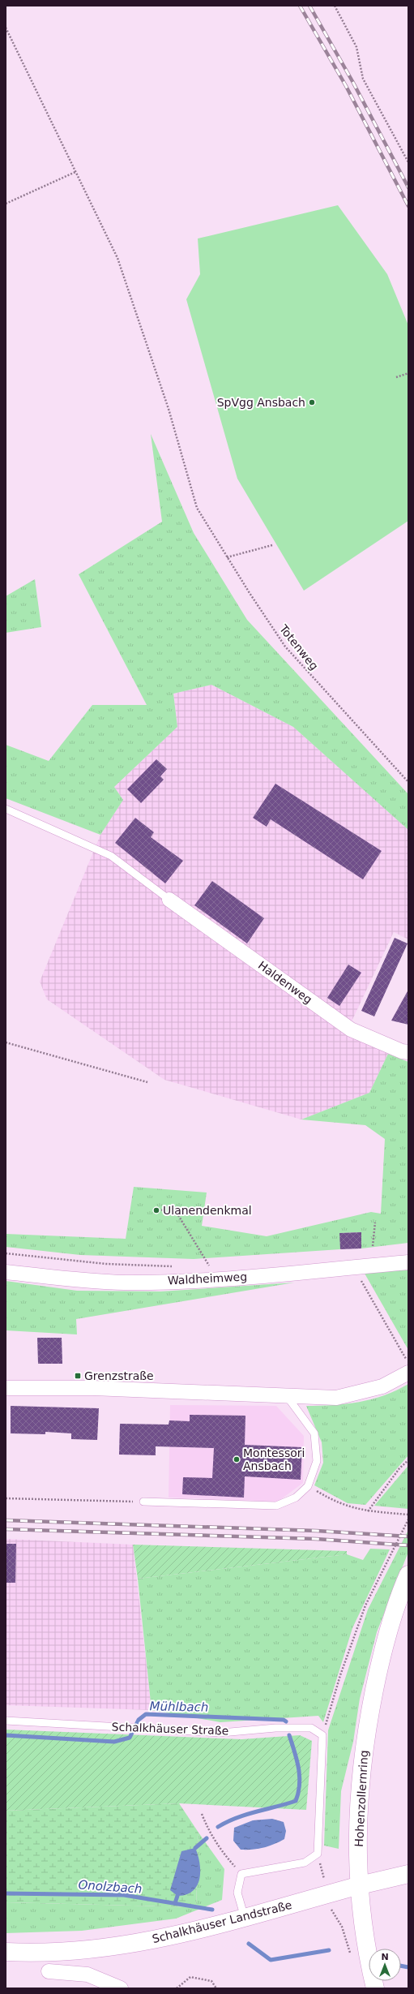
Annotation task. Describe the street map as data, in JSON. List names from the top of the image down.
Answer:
{
  "streets": {
    "main road": ["Hohenzollernring", "Schalkhäuser Landstraße"],
    "street": ["Haldenweg", "Waldheimweg"],
    "lane": ["Schalkhäuser Straße"],
    "path": ["Totenweg"]
  },
  "crossings": [
    ["Hohenzollernring", "Schalkhäuser Landstraße"]
  ],
  "water": ["Mühlbach", "Onolzbach"],
  "places": {
    "other": ["SpVgg Ansbach", "Ulanendenkmal", "Montessori Ansbach"],
    "transit": ["Grenzstraße"]
  },
  "north": "top"
}
